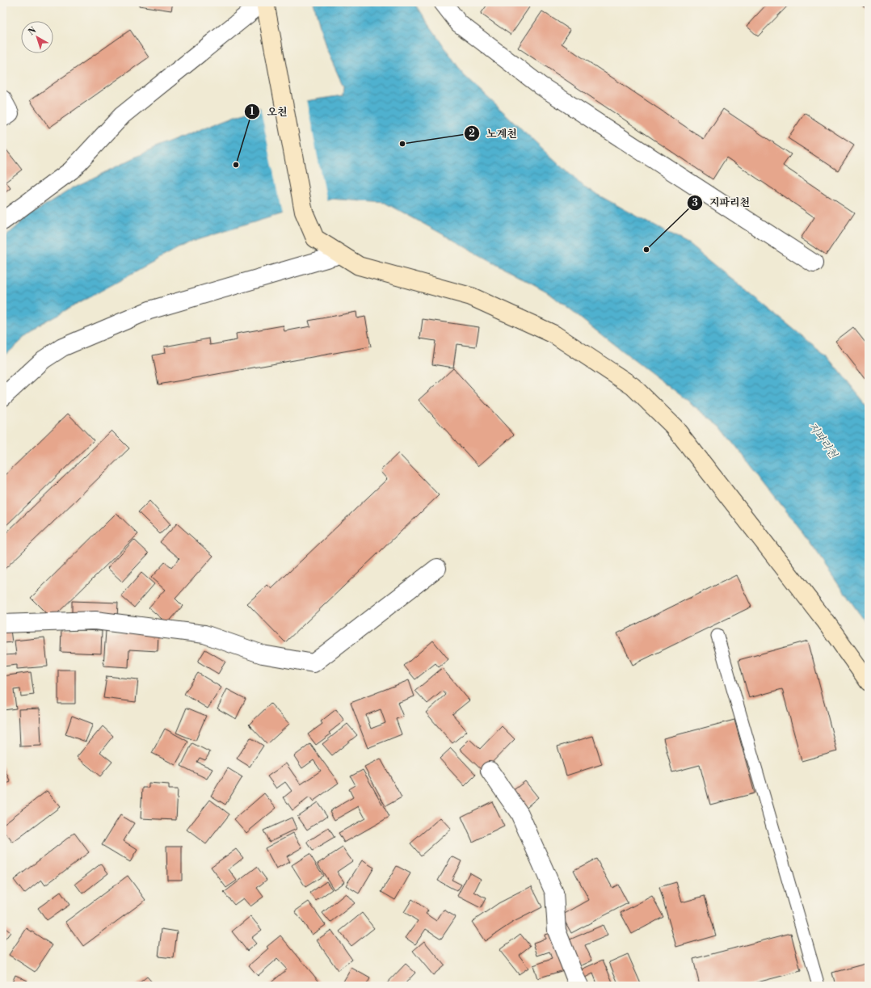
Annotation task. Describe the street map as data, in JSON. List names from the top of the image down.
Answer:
{
  "water": ["지파리천"],
  "places": ["노계천", "오천", "지파리천"],
  "north": "top left"
}
